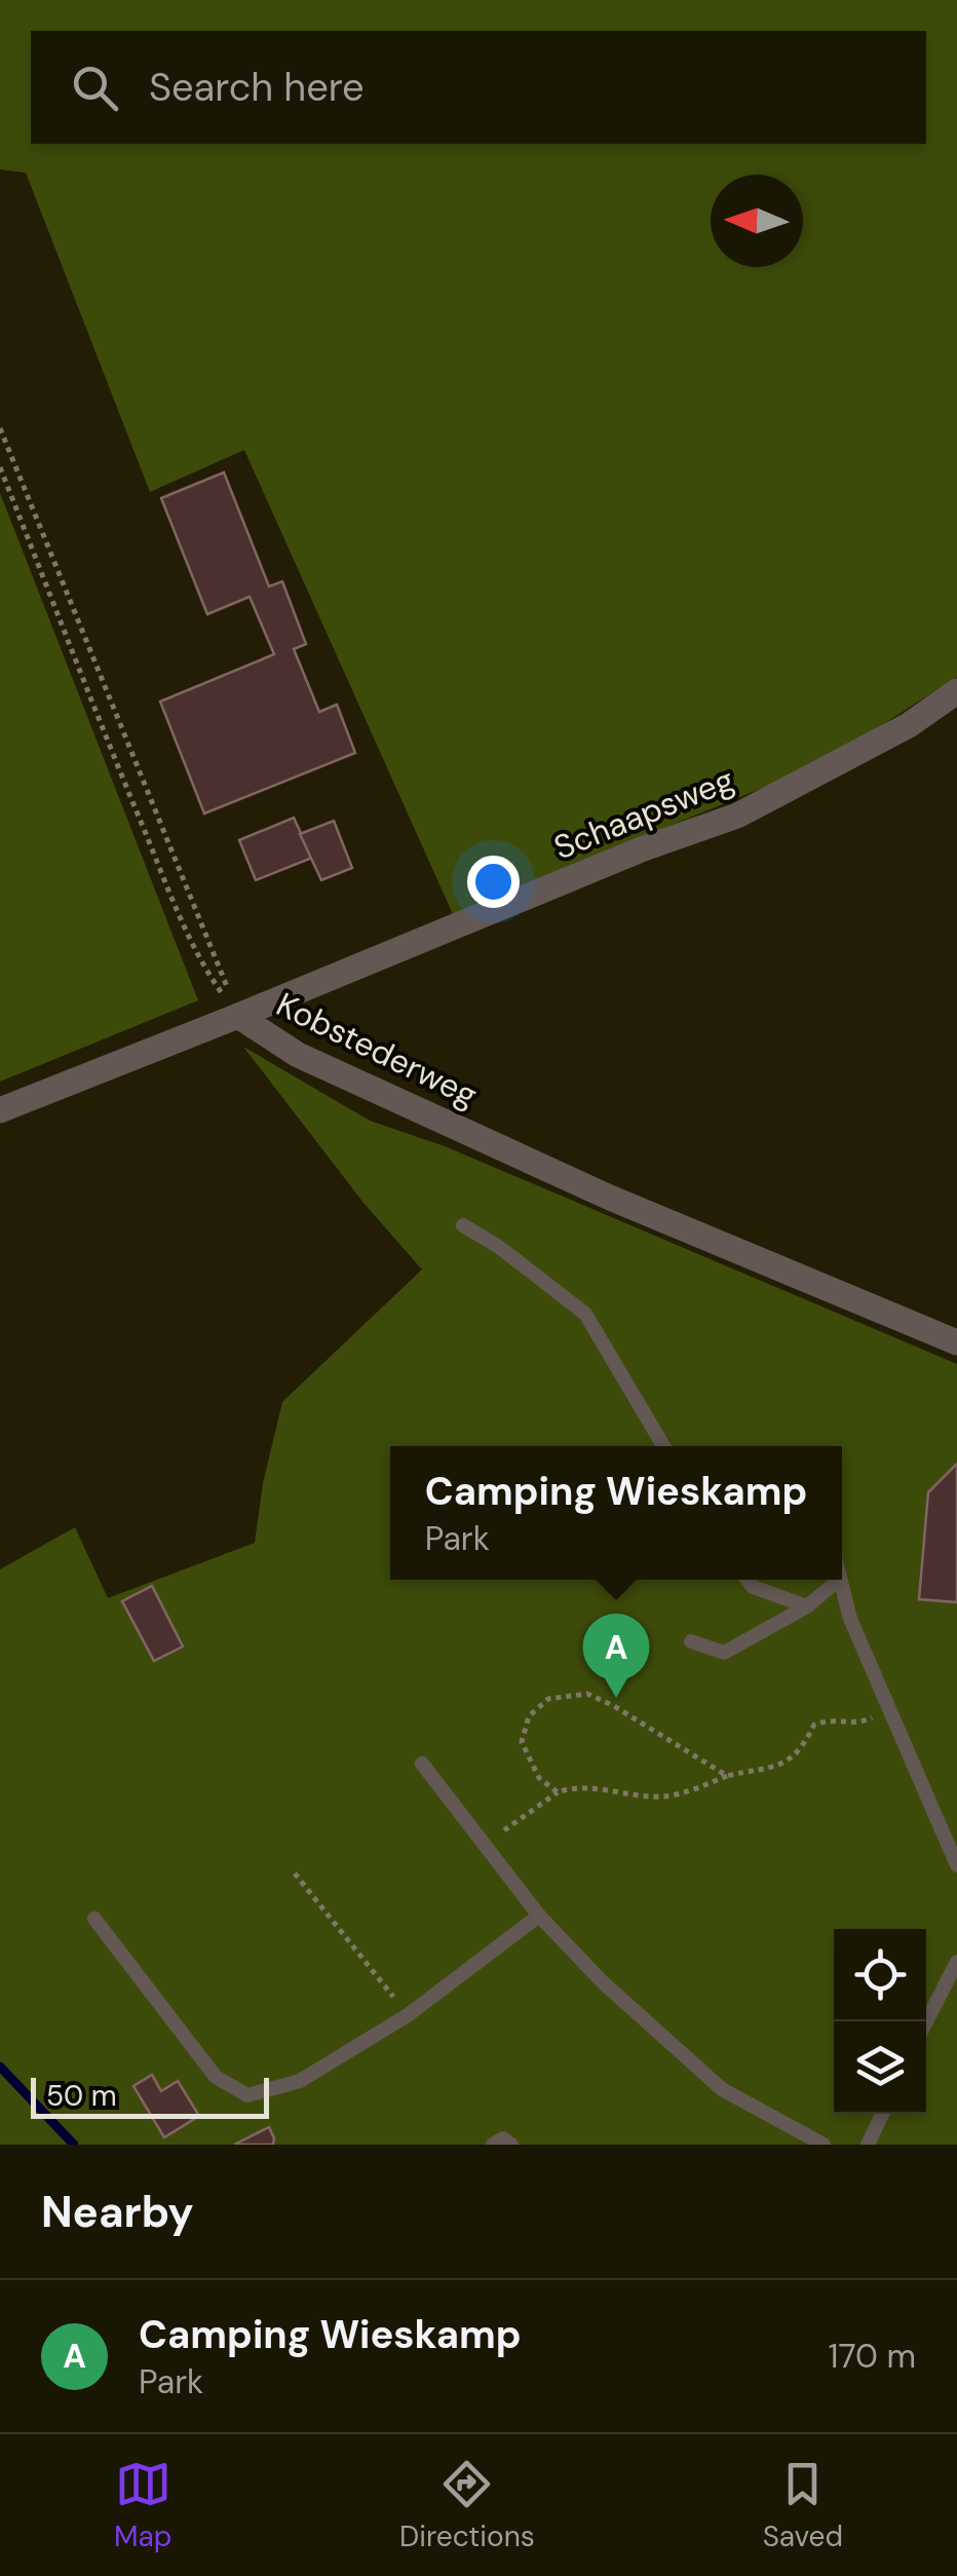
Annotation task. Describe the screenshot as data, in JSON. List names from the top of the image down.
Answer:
{
  "streets": {
    "street": ["Schaapsweg", "Kobstederweg"]
  },
  "crossings": [
    ["Schaapsweg", "Kobstederweg"]
  ],
  "scale_bar": "50 m",
  "north": "left",
  "page": {
    "search": "Search here",
    "popup": ["Camping Wieskamp", "Park"],
    "pins": "A",
    "scale": "50 m",
    "heading": "Nearby",
    "list": [
      {
        "mark": "A",
        "name": "Camping Wieskamp",
        "note": "Park",
        "value": "170 m"
      }
    ],
    "nav": ["Map", "Directions", "Saved"]
  }
}
